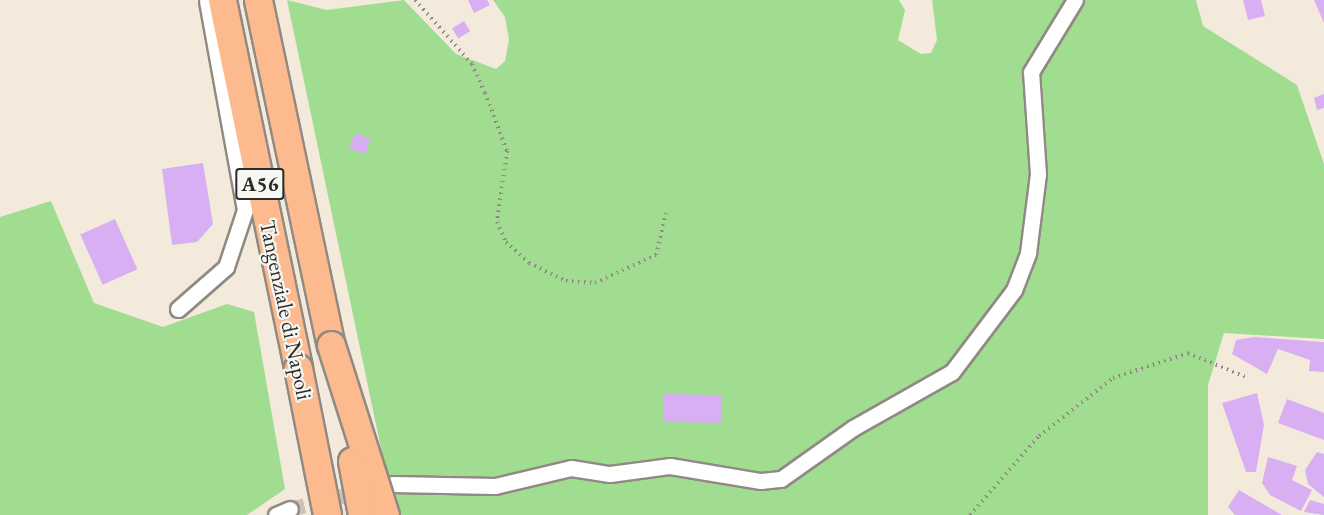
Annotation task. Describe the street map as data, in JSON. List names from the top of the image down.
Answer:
{
  "streets": {
    "highway": ["A56", "Tangenziale di Napoli"]
  }
}
